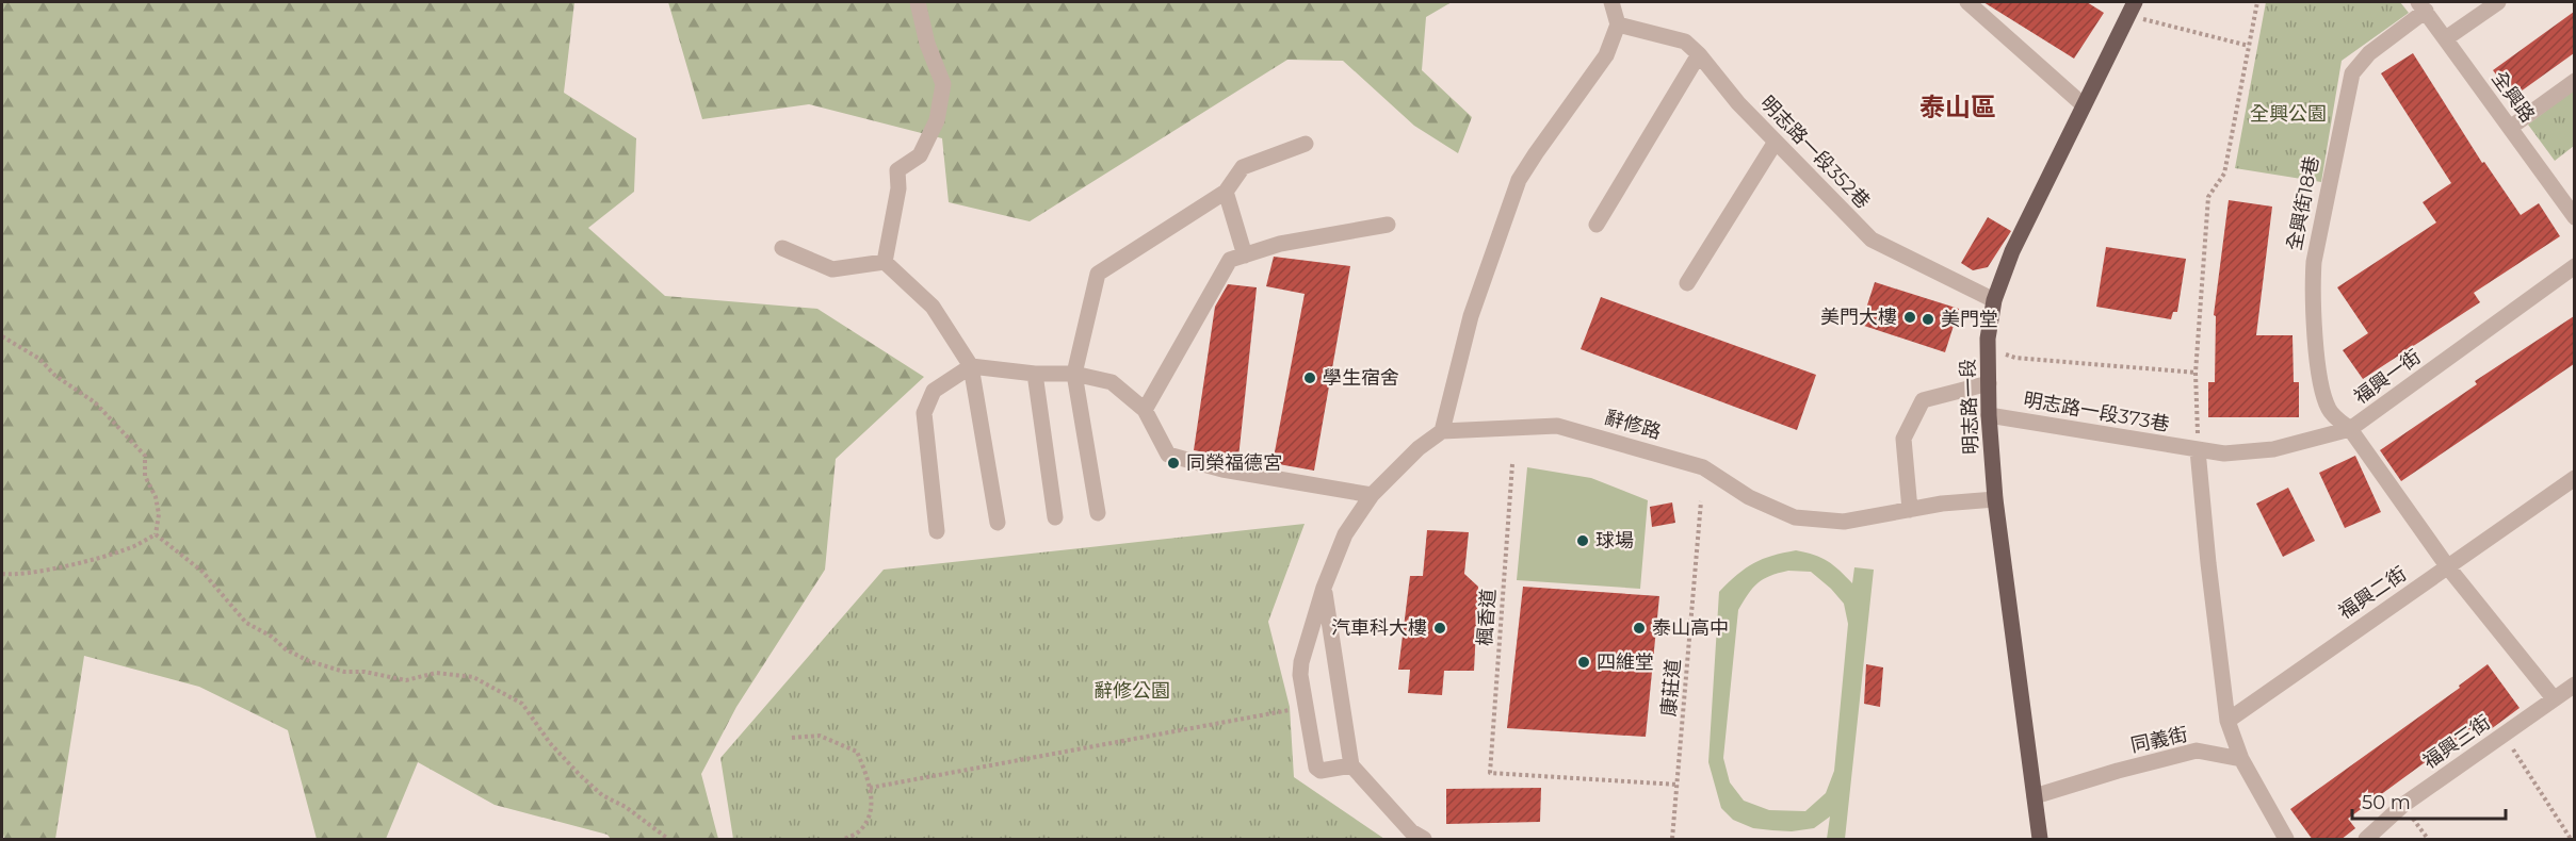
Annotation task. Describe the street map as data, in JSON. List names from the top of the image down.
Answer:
{
  "streets": {
    "main road": ["明志路一段"],
    "street": [
      "全興路",
      "明志路一段352巷",
      "全興街18巷",
      "福興一街",
      "明志路一段373巷",
      "辭修路",
      "福興二街",
      "同義街",
      "福興三街"
    ],
    "path": ["楓香道", "康莊道"]
  },
  "crossings": [
    ["全興路", "全興街18巷"],
    ["明志路一段352巷", "明志路一段"],
    ["全興街18巷", "福興一街"],
    ["全興街18巷", "福興二街"],
    ["全興街18巷", "福興三街"],
    ["福興一街", "明志路一段373巷"],
    ["明志路一段", "明志路一段373巷"],
    ["明志路一段", "辭修路"],
    ["明志路一段", "同義街"],
    ["楓香道", "康莊道"]
  ],
  "districts": ["泰山區"],
  "parks": ["全興公園", "辭修公園"],
  "places": [
    "美門大樓",
    "美門堂",
    "學生宿舍",
    "同榮福德宮",
    "球場",
    "汽車科大樓",
    "泰山高中",
    "四維堂"
  ],
  "scale_bar": "50 m"
}
